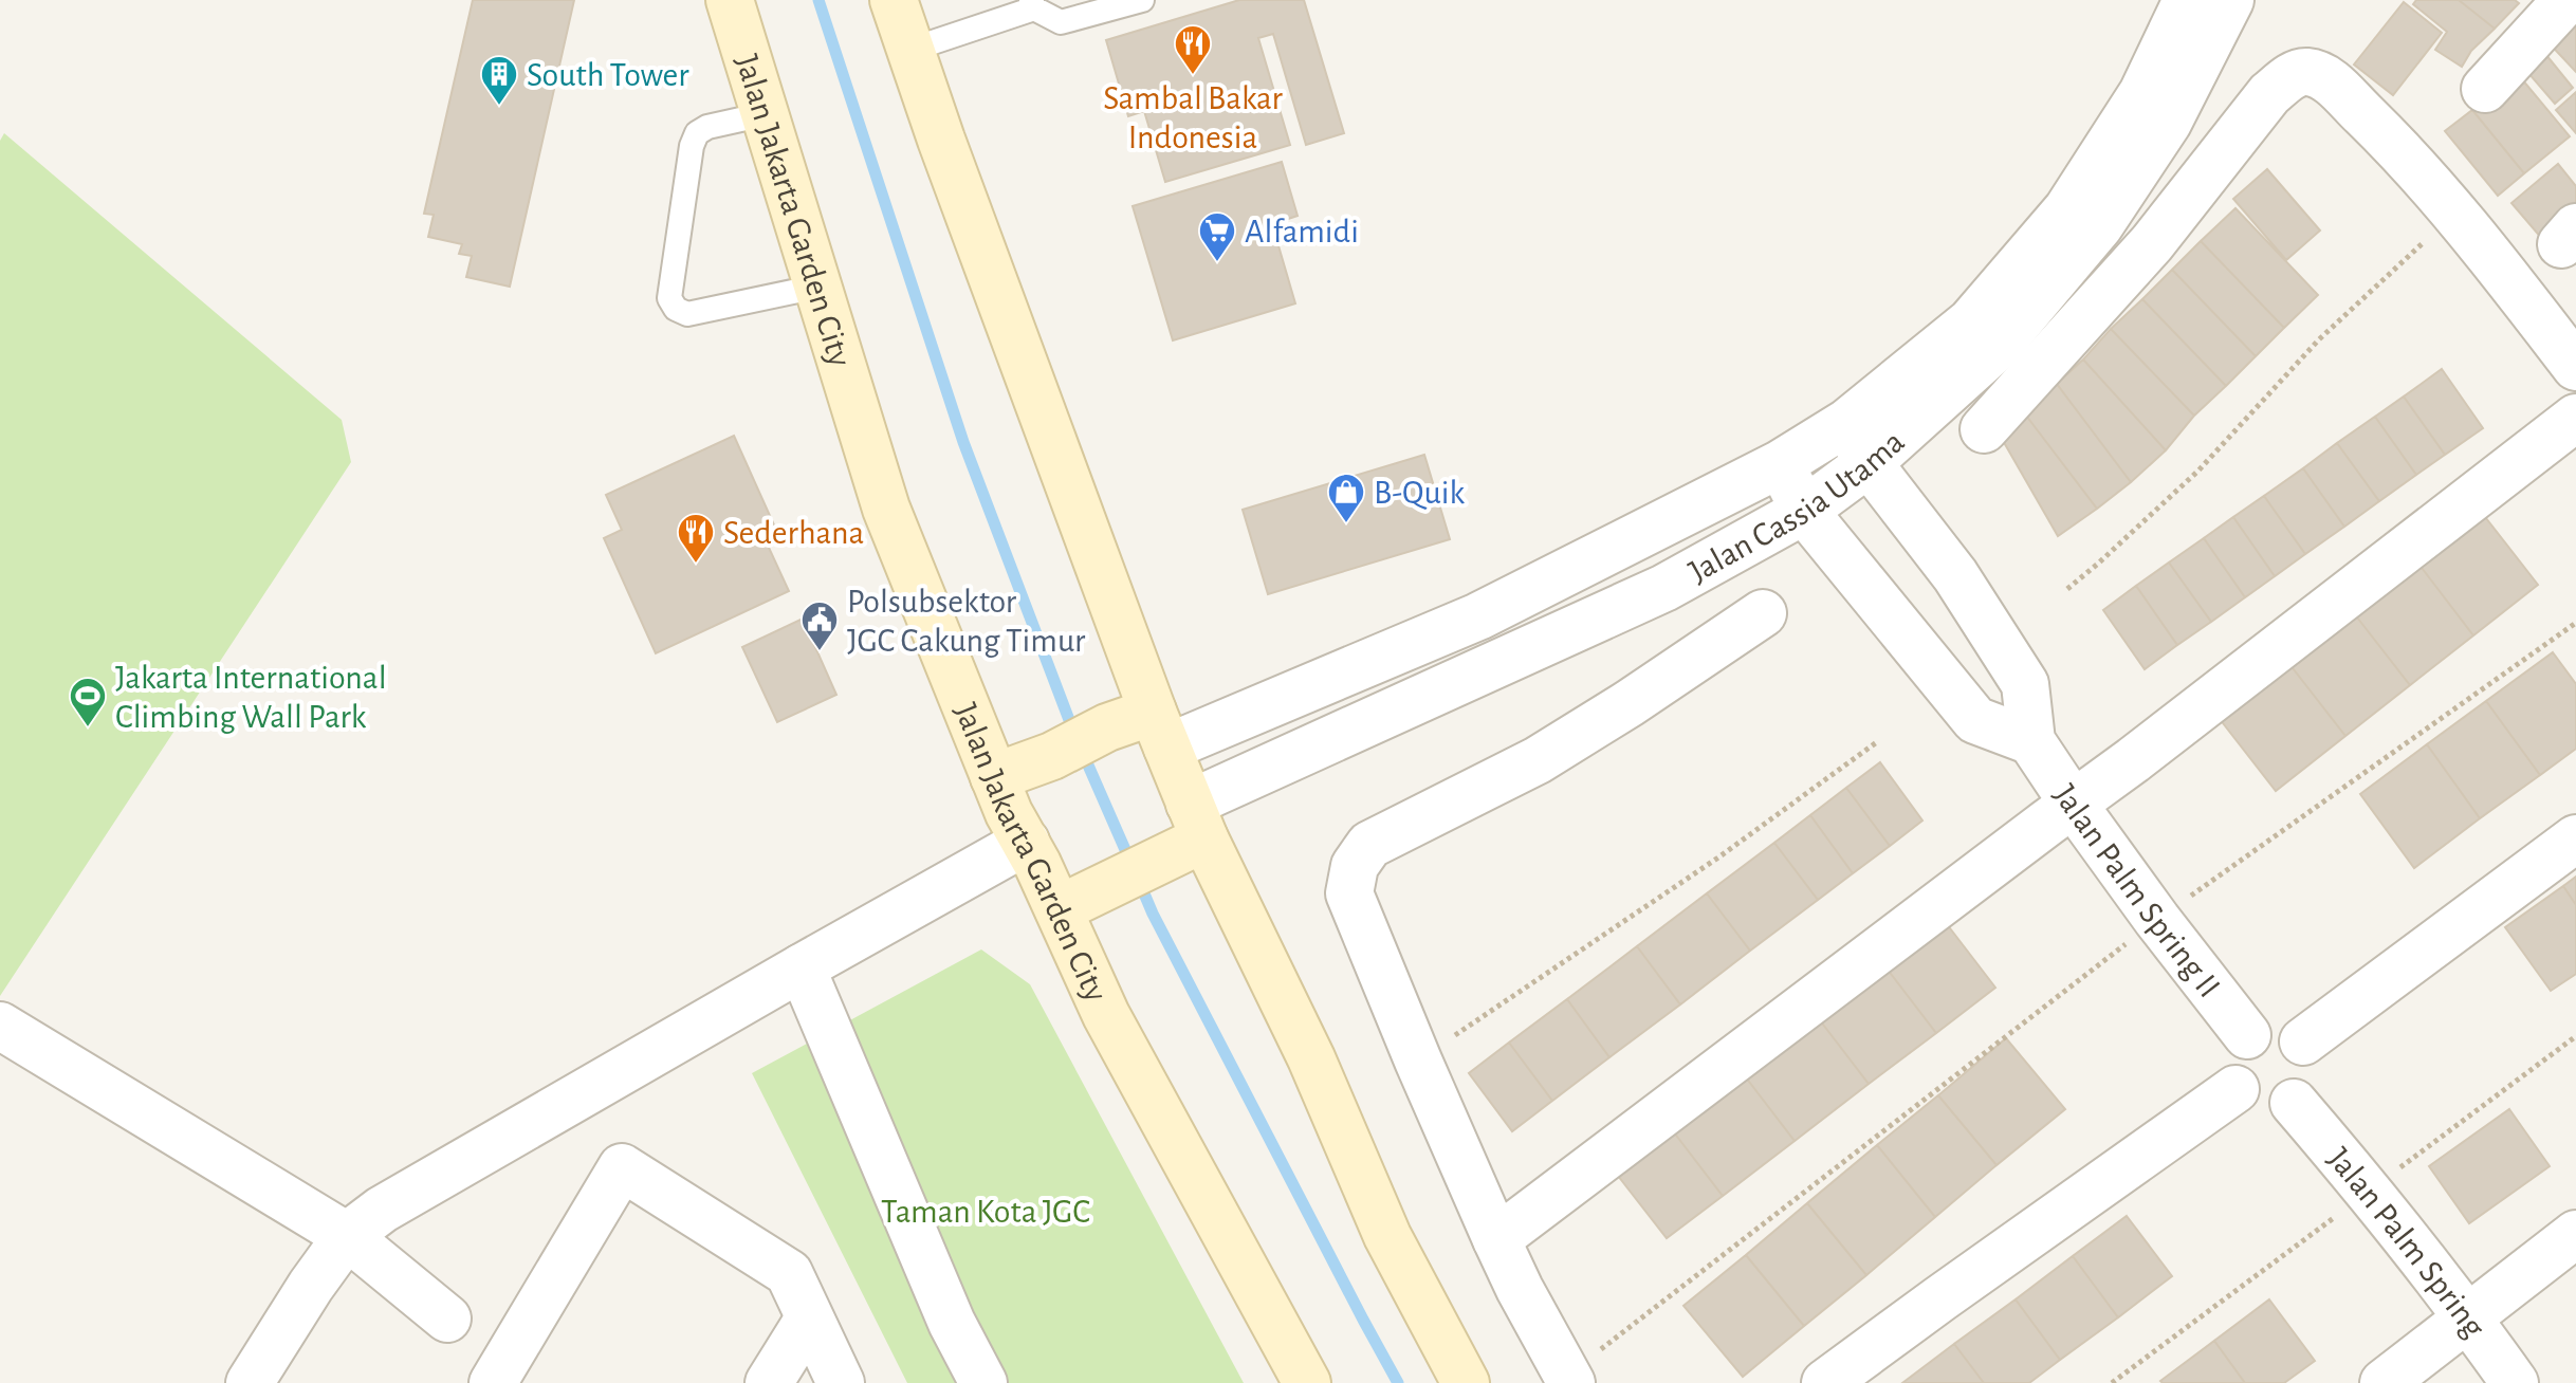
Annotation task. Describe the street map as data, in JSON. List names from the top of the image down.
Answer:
{
  "streets": {
    "street": [
      "Jalan Jakarta Garden City",
      "Jalan Cassia Utama",
      "Jalan Palm Spring II",
      "Jalan Palm Spring"
    ]
  },
  "crossings": [
    ["Jalan Cassia Utama", "Jalan Palm Spring II"],
    ["Jalan Palm Spring II", "Jalan Palm Spring"]
  ],
  "parks": ["Taman Kota JGC"],
  "places": {
    "restaurant": ["Sambal Bakar Indonesia", "Sederhana"],
    "building": ["South Tower"],
    "supermarket": ["Alfamidi"],
    "shop": ["B-Quik"],
    "public building": ["Polsubsektor JGC Cakung Timur"],
    "sports": ["Jakarta International Climbing Wall Park"]
  }
}
